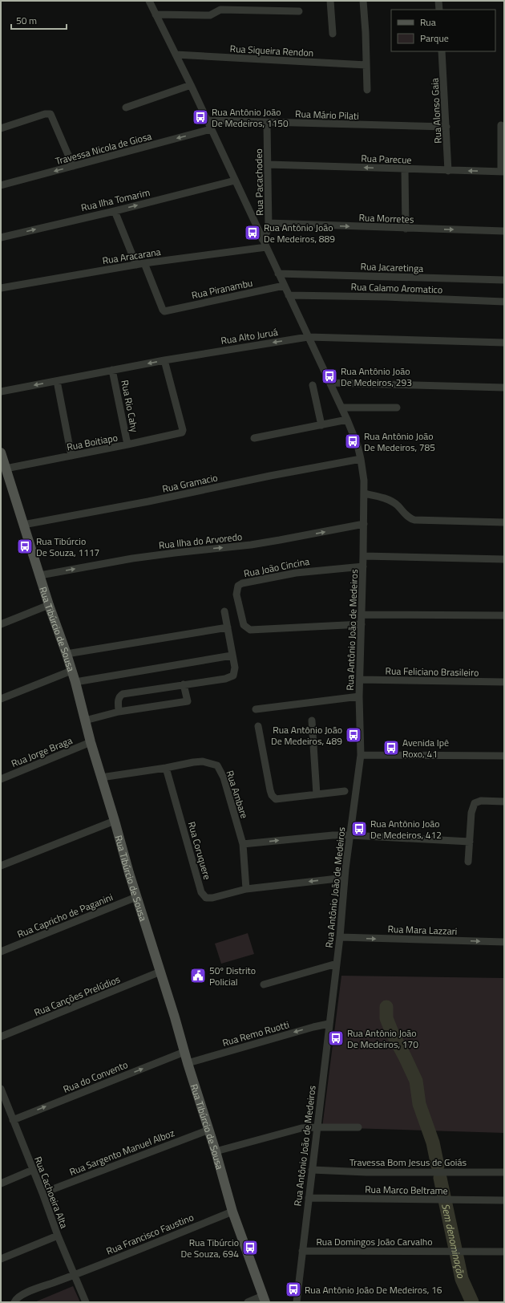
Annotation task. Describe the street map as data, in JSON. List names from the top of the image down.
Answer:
{
  "streets": {
    "main road": ["Rua Tibúrcio de Sousa"],
    "street": [
      "Rua Siqueira Rendon",
      "Rua Alonso Gaia",
      "Rua Mário Pilati",
      "Travessa Nicola de Giosa",
      "Rua Parecue",
      "Rua Pacachodeo",
      "Rua Ilha Tomarim",
      "Rua Morretes",
      "Rua Aracarana",
      "Rua Jacaretinga",
      "Rua Calamo Aromatico",
      "Rua Piranambu",
      "Rua Alto Juruá",
      "Rua Rio Cahy",
      "Rua Boitiapo",
      "Rua Gramacio",
      "Rua Ilha do Arvoredo",
      "Rua João Cincina",
      "Rua Antônio João de Medeiros",
      "Rua Feliciano Brasileiro",
      "Rua Jorge Braga",
      "Rua Ambare",
      "Rua Coruquere",
      "Rua Capricho de Paganini",
      "Rua Mara Lazzari",
      "Rua Canções Prelúdios",
      "Rua Remo Ruotti",
      "Rua do Convento",
      "Rua Sargento Manuel Alboz",
      "Travessa Bom Jesus de Goiás",
      "Rua Marco Beltrame",
      "Rua Cachoeira Alta",
      "Rua Francisco Faustino",
      "Rua Domingos João Carvalho"
    ]
  },
  "crossings": [
    ["Rua Siqueira Rendon", "Rua Antônio João de Medeiros"],
    ["Rua Alonso Gaia", "Rua Mário Pilati"],
    ["Rua Alonso Gaia", "Rua Parecue"],
    ["Rua Mário Pilati", "Rua Pacachodeo"],
    ["Rua Mário Pilati", "Rua Antônio João de Medeiros"],
    ["Travessa Nicola de Giosa", "Rua Antônio João de Medeiros"],
    ["Rua Parecue", "Rua Pacachodeo"],
    ["Rua Pacachodeo", "Rua Morretes"],
    ["Rua Pacachodeo", "Rua Antônio João de Medeiros"],
    ["Rua Ilha Tomarim", "Rua Antônio João de Medeiros"],
    ["Rua Aracarana", "Rua Piranambu"],
    ["Rua Aracarana", "Rua Antônio João de Medeiros"],
    ["Rua Jacaretinga", "Rua Antônio João de Medeiros"],
    ["Rua Calamo Aromatico", "Rua Antônio João de Medeiros"],
    ["Rua Piranambu", "Rua Antônio João de Medeiros"],
    ["Rua Alto Juruá", "Rua Rio Cahy"],
    ["Rua Alto Juruá", "Rua Boitiapo"],
    ["Rua Alto Juruá", "Rua Antônio João de Medeiros"],
    ["Rua Rio Cahy", "Rua Boitiapo"],
    ["Rua Boitiapo", "Rua Tibúrcio de Sousa"],
    ["Rua Gramacio", "Rua Tibúrcio de Sousa"],
    ["Rua Gramacio", "Rua Antônio João de Medeiros"],
    ["Rua Ilha do Arvoredo", "Rua Tibúrcio de Sousa"],
    ["Rua Ilha do Arvoredo", "Rua Antônio João de Medeiros"],
    ["Rua João Cincina", "Rua Antônio João de Medeiros"],
    ["Rua Tibúrcio de Sousa", "Rua Jorge Braga"],
    ["Rua Tibúrcio de Sousa", "Rua Ambare"],
    ["Rua Tibúrcio de Sousa", "Rua Capricho de Paganini"],
    ["Rua Tibúrcio de Sousa", "Rua Canções Prelúdios"],
    ["Rua Tibúrcio de Sousa", "Rua Remo Ruotti"],
    ["Rua Tibúrcio de Sousa", "Rua do Convento"],
    ["Rua Tibúrcio de Sousa", "Rua Sargento Manuel Alboz"],
    ["Rua Tibúrcio de Sousa", "Rua Francisco Faustino"],
    ["Rua Antônio João de Medeiros", "Rua Feliciano Brasileiro"],
    ["Rua Antônio João de Medeiros", "Rua Coruquere"],
    ["Rua Antônio João de Medeiros", "Rua Mara Lazzari"],
    ["Rua Antônio João de Medeiros", "Rua Remo Ruotti"],
    ["Rua Antônio João de Medeiros", "Travessa Bom Jesus de Goiás"],
    ["Rua Antônio João de Medeiros", "Rua Marco Beltrame"],
    ["Rua Antônio João de Medeiros", "Rua Domingos João Carvalho"],
    ["Rua Ambare", "Rua Coruquere"],
    ["Rua do Convento", "Rua Cachoeira Alta"],
    ["Rua Sargento Manuel Alboz", "Rua Cachoeira Alta"],
    ["Rua Cachoeira Alta", "Rua Francisco Faustino"]
  ],
  "one_way": [
    "Rua Parecue",
    "Rua Ilha Tomarim",
    "Rua Morretes",
    "Rua Alto Juruá",
    "Rua Ilha do Arvoredo",
    "Rua Mara Lazzari",
    "Rua do Convento"
  ],
  "water": ["Sem denominação"],
  "places": {
    "bus stop": [
      "Rua Antônio João De Medeiros, 1150",
      "Rua Antônio João De Medeiros, 889",
      "Rua Antônio João De Medeiros, 293",
      "Rua Antônio João De Medeiros, 785",
      "Rua Tibúrcio De Souza, 1117",
      "Rua Antônio João De Medeiros, 489",
      "Avenida Ipê Roxo, 41",
      "Rua Antônio João De Medeiros, 412",
      "Rua Antônio João De Medeiros, 170",
      "Rua Tibúrcio De Souza, 694",
      "Rua Antônio João De Medeiros, 16"
    ],
    "public building": ["50º Distrito Policial"]
  },
  "legend": ["Rua", "Parque"],
  "scale_bar": "50 m"
}
